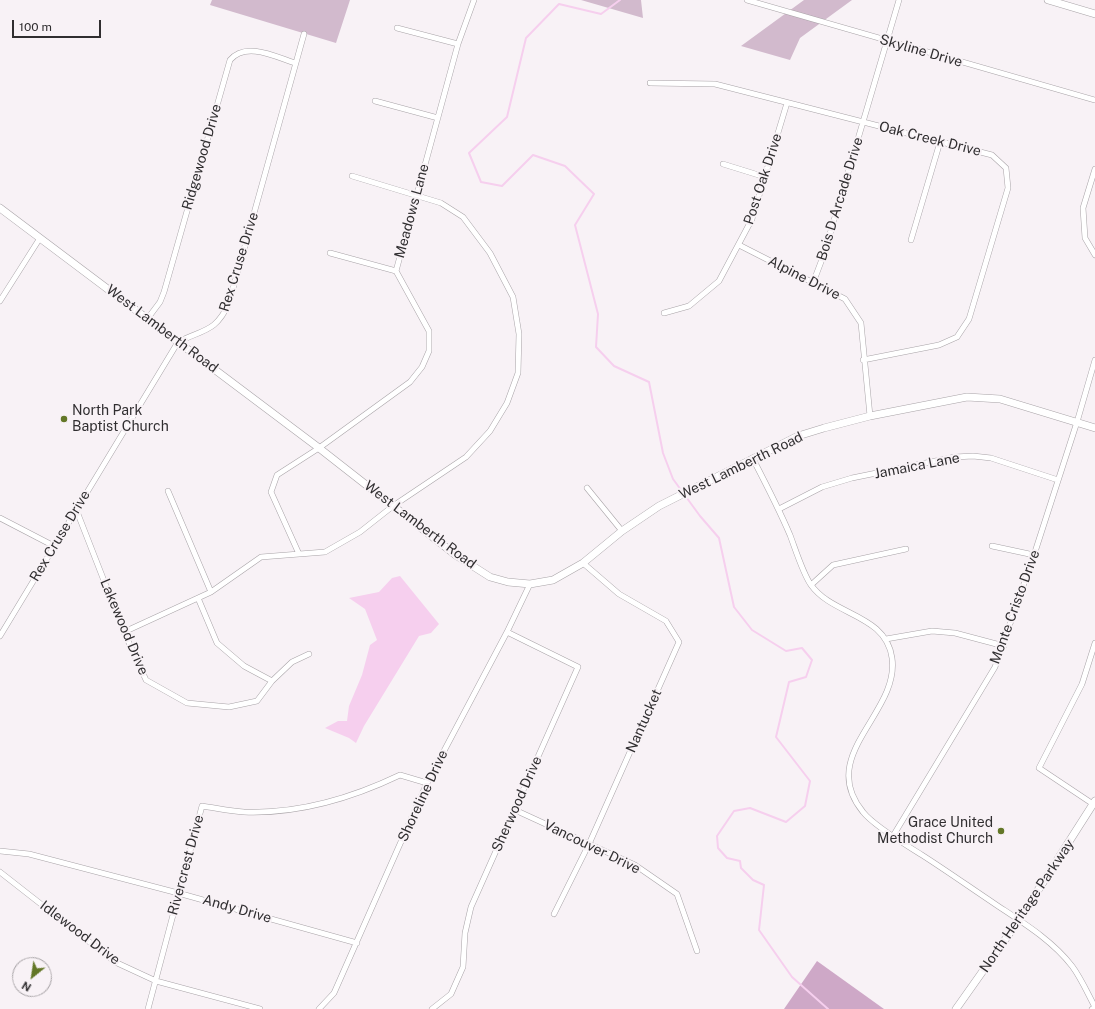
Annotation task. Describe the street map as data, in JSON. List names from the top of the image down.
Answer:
{
  "streets": {
    "street": [
      "Skyline Drive",
      "Oak Creek Drive",
      "Ridgewood Drive",
      "Post Oak Drive",
      "Bois D Arcade Drive",
      "Meadows Lane",
      "Rex Cruse Drive",
      "Alpine Drive",
      "West Lamberth Road",
      "Jamaica Lane",
      "Monte Cristo Drive",
      "Lakewood Drive",
      "Nantucket",
      "Shoreline Drive",
      "Sherwood Drive",
      "Vancouver Drive",
      "Rivercrest Drive",
      "North Heritage Parkway",
      "Andy Drive",
      "Idlewood Drive"
    ]
  },
  "crossings": [
    ["Skyline Drive", "Bois D Arcade Drive"],
    ["Oak Creek Drive", "Post Oak Drive"],
    ["Oak Creek Drive", "Bois D Arcade Drive"],
    ["Oak Creek Drive", "Alpine Drive"],
    ["Ridgewood Drive", "Rex Cruse Drive"],
    ["Ridgewood Drive", "West Lamberth Road"],
    ["Post Oak Drive", "Alpine Drive"],
    ["Bois D Arcade Drive", "Alpine Drive"],
    ["Meadows Lane", "West Lamberth Road"],
    ["Rex Cruse Drive", "West Lamberth Road"],
    ["Rex Cruse Drive", "Lakewood Drive"],
    ["Alpine Drive", "West Lamberth Road"],
    ["West Lamberth Road", "Monte Cristo Drive"],
    ["West Lamberth Road", "Nantucket"],
    ["West Lamberth Road", "Shoreline Drive"],
    ["Jamaica Lane", "Monte Cristo Drive"],
    ["Nantucket", "Vancouver Drive"],
    ["Shoreline Drive", "Sherwood Drive"],
    ["Shoreline Drive", "Rivercrest Drive"],
    ["Shoreline Drive", "Andy Drive"],
    ["Sherwood Drive", "Vancouver Drive"],
    ["Rivercrest Drive", "Andy Drive"],
    ["Rivercrest Drive", "Idlewood Drive"]
  ],
  "places": ["North Park Baptist Church", "Grace United Methodist Church"],
  "scale_bar": "100 m",
  "north": "bottom left"
}
